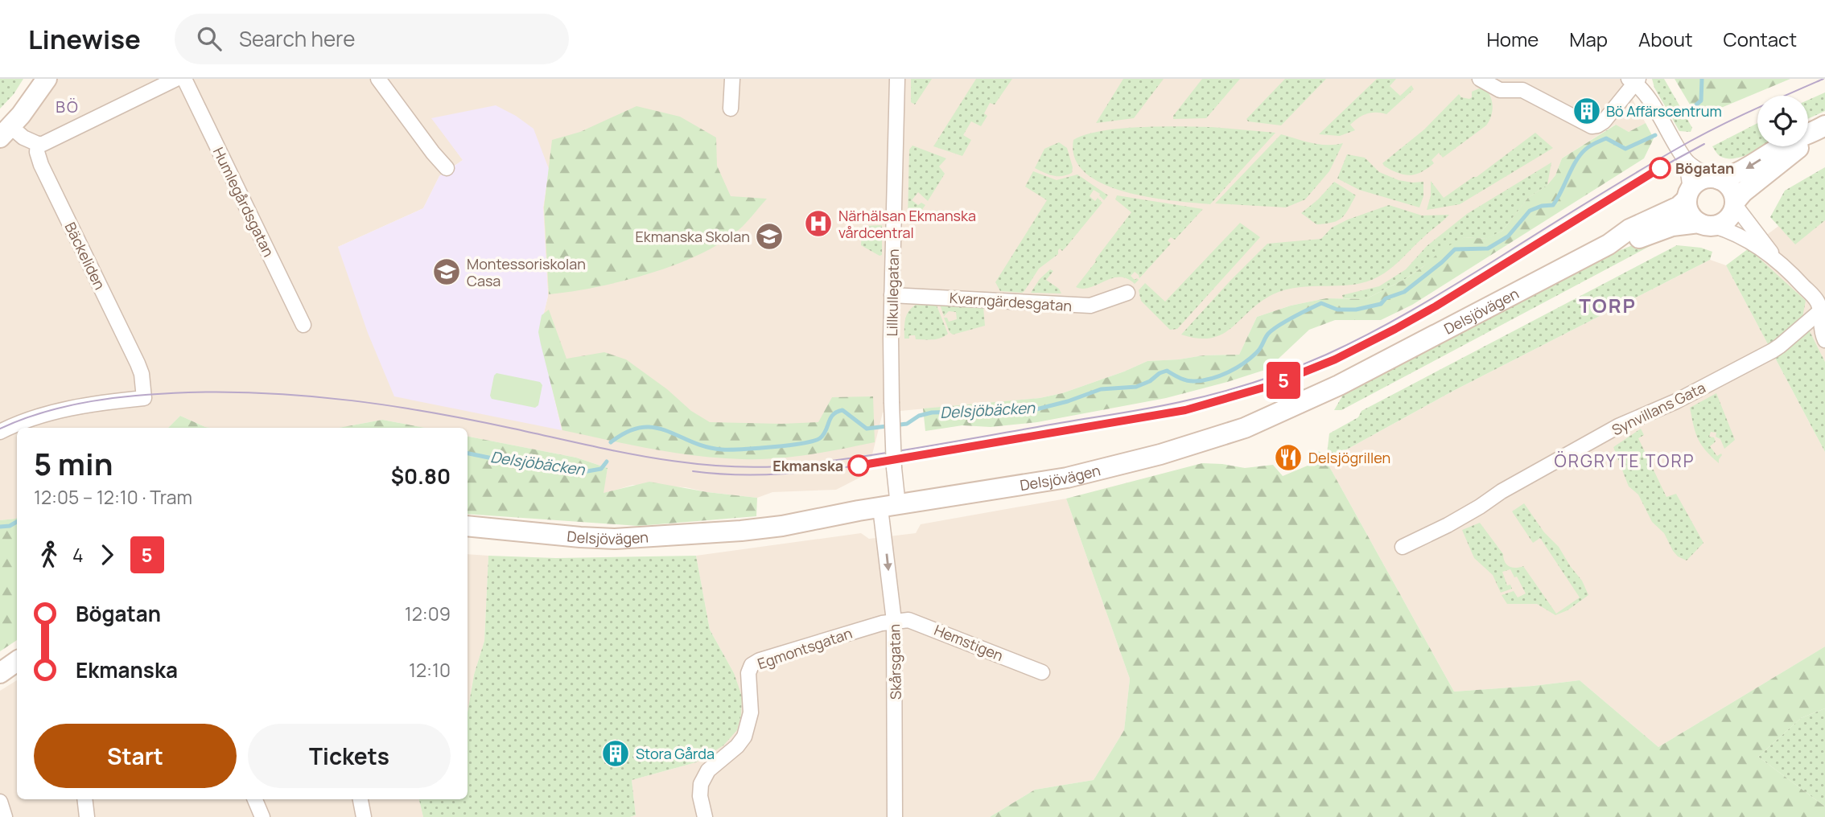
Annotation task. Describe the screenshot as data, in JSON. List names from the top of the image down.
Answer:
{
  "streets": {
    "street": [
      "Humlegårdsgatan",
      "Bäckeliden",
      "Lillkullegatan",
      "Kvarngärdesgatan",
      "Delsjövägen",
      "Synvillans Gata",
      "Hemstigen",
      "Egmontsgatan",
      "Skårsgatan"
    ]
  },
  "crossings": [
    ["Lillkullegatan", "Kvarngärdesgatan"],
    ["Lillkullegatan", "Delsjövägen"],
    ["Lillkullegatan", "Skårsgatan"],
    ["Delsjövägen", "Skårsgatan"],
    ["Hemstigen", "Egmontsgatan"],
    ["Hemstigen", "Skårsgatan"],
    ["Egmontsgatan", "Skårsgatan"]
  ],
  "one_way": ["Skårsgatan"],
  "districts": ["BÖ", "TORP", "ÖRGRYTE TORP"],
  "water": ["Delsjöbäcken"],
  "places": {
    "building": ["Bö Affärscentrum", "Stora Gårda"],
    "other": ["Bögatan", "Ekmanska"],
    "hospital": ["Närhälsan Ekmanska vårdcentral"],
    "school or university": ["Ekmanska Skolan", "Montessoriskolan Casa"],
    "restaurant": ["Delsjögrillen"]
  },
  "lines": ["tram line 5"],
  "page": {
    "header": "Linewise",
    "search": "Search here",
    "nav": [
      "Home",
      "Map",
      "About",
      "Contact"
    ],
    "on_map": "5",
    "heading": ["5 min", "12:05 – 12:10 · Tram", "$0.80"],
    "legs": ["4", "5"],
    "list": [
      {
        "name": "Bögatan",
        "value": "12:09"
      },
      {
        "name": "Ekmanska",
        "value": "12:10"
      }
    ],
    "buttons": ["Start", "Tickets"]
  }
}
